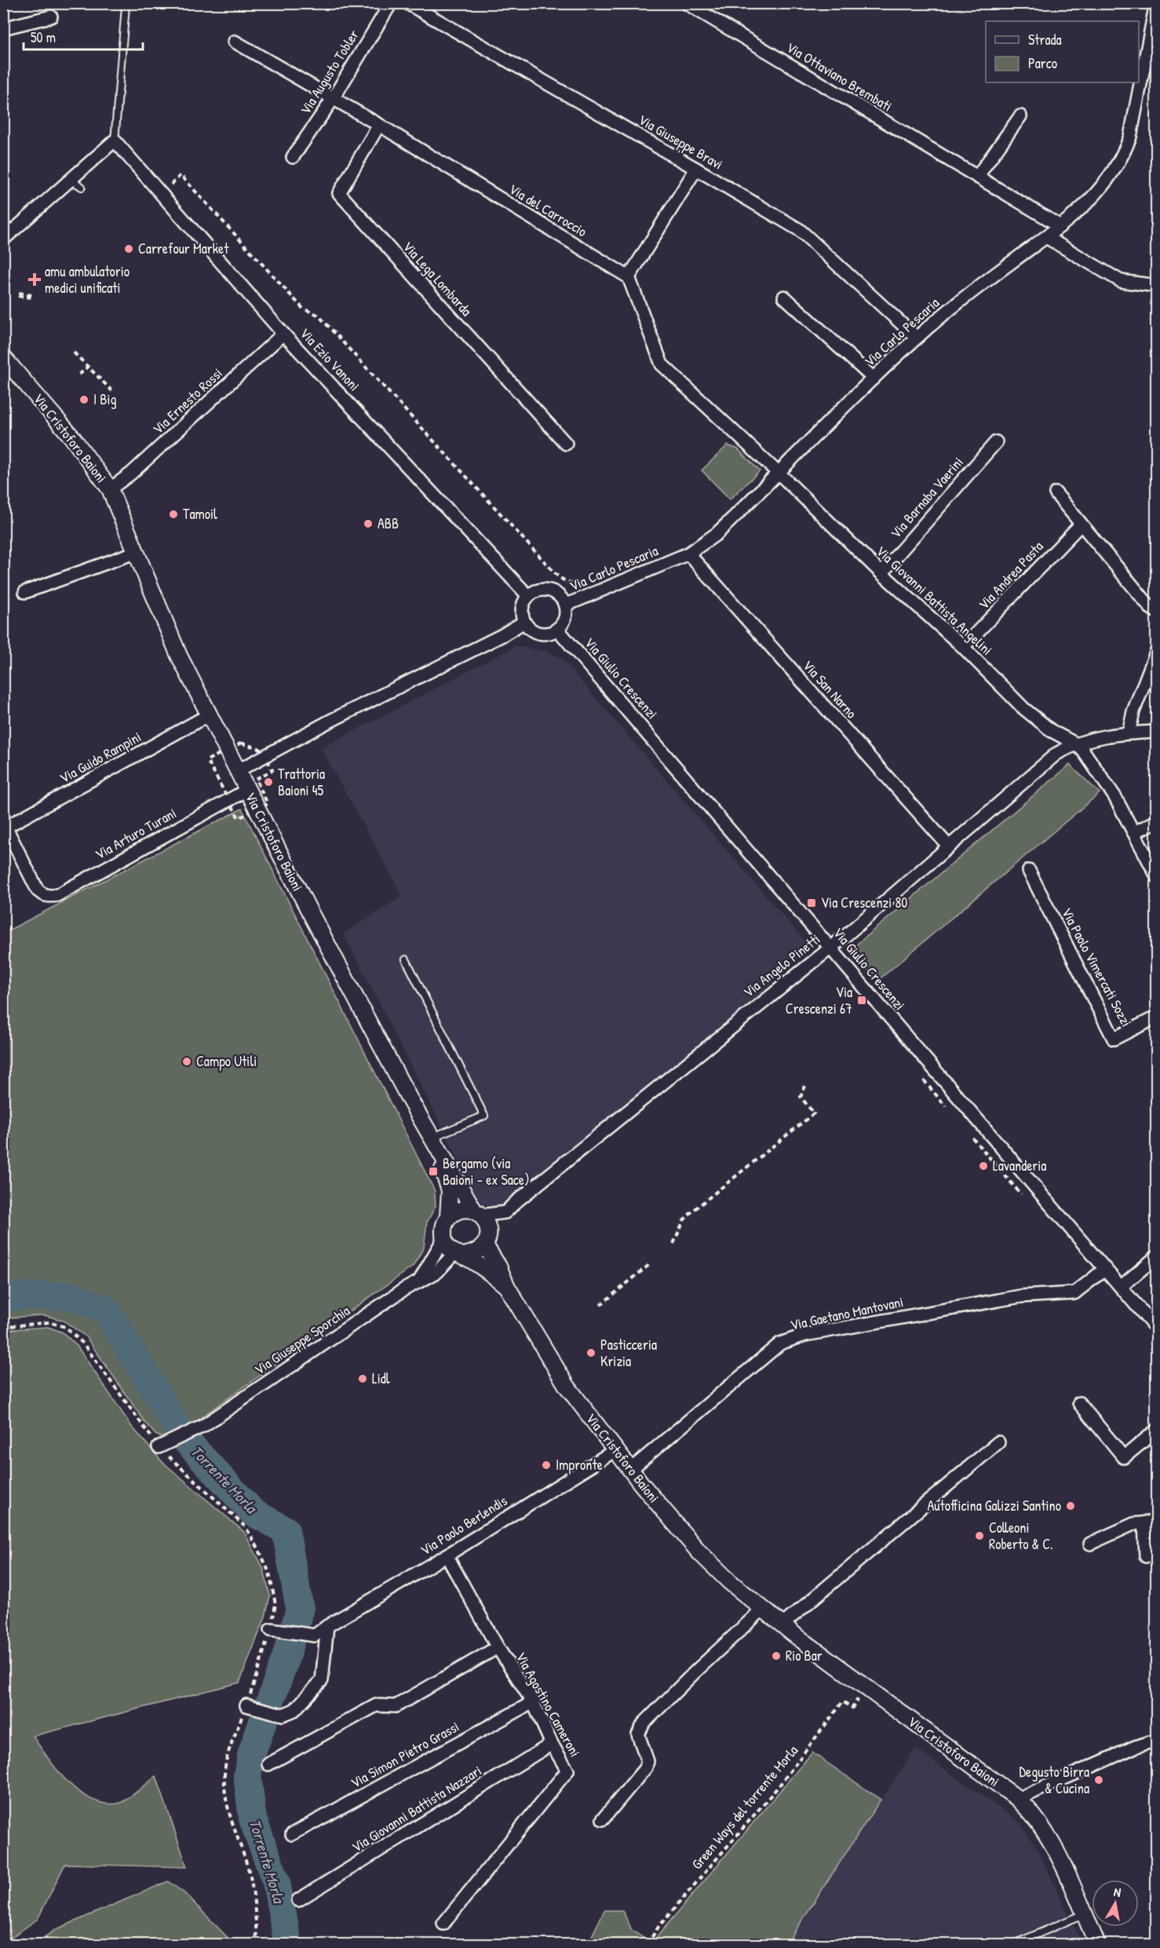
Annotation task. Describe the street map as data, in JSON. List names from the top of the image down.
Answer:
{
  "streets": {
    "street": [
      "Via Augusto Tobler",
      "Via Ottaviano Brembati",
      "Via Giuseppe Bravi",
      "Via del Carroccio",
      "Via Lega Lombarda",
      "Via Carlo Pescaria",
      "Via Ezio Vanoni",
      "Via Ernesto Rossi",
      "Via Cristoforo Baioni",
      "Via Barnaba Vaerini",
      "Via Andrea Pasta",
      "Via Giovanni Battista Angelini",
      "Via Giulio Crescenzi",
      "Via San Narno",
      "Via Guido Rampini",
      "Via Arturo Turani",
      "Via Angelo Pinetti",
      "Via Paolo Vimercati Sozzi",
      "Via Gaetano Mantovani",
      "Via Giuseppe Sporchia",
      "Via Paolo Berlendis",
      "Via Agostino Cameroni",
      "Via Simon Pietro Grassi",
      "Via Giovanni Battista Nazzari"
    ],
    "path": ["Green Ways del torrente Morla"]
  },
  "crossings": [
    ["Via Augusto Tobler", "Via del Carroccio"],
    ["Via Ottaviano Brembati", "Via Carlo Pescaria"],
    ["Via Giuseppe Bravi", "Via Carlo Pescaria"],
    ["Via del Carroccio", "Via Lega Lombarda"],
    ["Via Carlo Pescaria", "Via Ezio Vanoni"],
    ["Via Carlo Pescaria", "Via Giovanni Battista Angelini"],
    ["Via Carlo Pescaria", "Via Giulio Crescenzi"],
    ["Via Carlo Pescaria", "Via San Narno"],
    ["Via Ezio Vanoni", "Via Ernesto Rossi"],
    ["Via Ezio Vanoni", "Via Giulio Crescenzi"],
    ["Via Ernesto Rossi", "Via Cristoforo Baioni"],
    ["Via Cristoforo Baioni", "Via Guido Rampini"],
    ["Via Cristoforo Baioni", "Via Arturo Turani"],
    ["Via Cristoforo Baioni", "Via Angelo Pinetti"],
    ["Via Cristoforo Baioni", "Via Gaetano Mantovani"],
    ["Via Cristoforo Baioni", "Via Giuseppe Sporchia"],
    ["Via Cristoforo Baioni", "Via Paolo Berlendis"],
    ["Via Barnaba Vaerini", "Via Giovanni Battista Angelini"],
    ["Via Andrea Pasta", "Via Giovanni Battista Angelini"],
    ["Via Giovanni Battista Angelini", "Via Angelo Pinetti"],
    ["Via Giulio Crescenzi", "Via Angelo Pinetti"],
    ["Via Giulio Crescenzi", "Via Gaetano Mantovani"],
    ["Via San Narno", "Via Angelo Pinetti"],
    ["Via Guido Rampini", "Via Arturo Turani"],
    ["Via Angelo Pinetti", "Via Giuseppe Sporchia"],
    ["Via Paolo Berlendis", "Via Agostino Cameroni"],
    ["Via Agostino Cameroni", "Via Simon Pietro Grassi"],
    ["Via Agostino Cameroni", "Via Giovanni Battista Nazzari"]
  ],
  "water": ["Torrente Morla"],
  "places": {
    "other": [
      "Carrefour Market",
      "I Big",
      "Tamoil",
      "ABB",
      "Trattoria Baioni 45",
      "Campo Utili",
      "Lavanderia",
      "Pasticceria Krizia",
      "Lidl",
      "Impronte",
      "Autofficina Galizzi Santino",
      "Colleoni Roberto & C.",
      "Rio Bar",
      "Degusto Birra & Cucina"
    ],
    "health": ["amu ambulatorio medici unificati"],
    "transit": ["Via Crescenzi 80", "Via Crescenzi 67", "Bergamo (via Baioni - ex Sace)"]
  },
  "legend": ["Strada", "Parco"],
  "scale_bar": "50 m",
  "north": "top"
}
